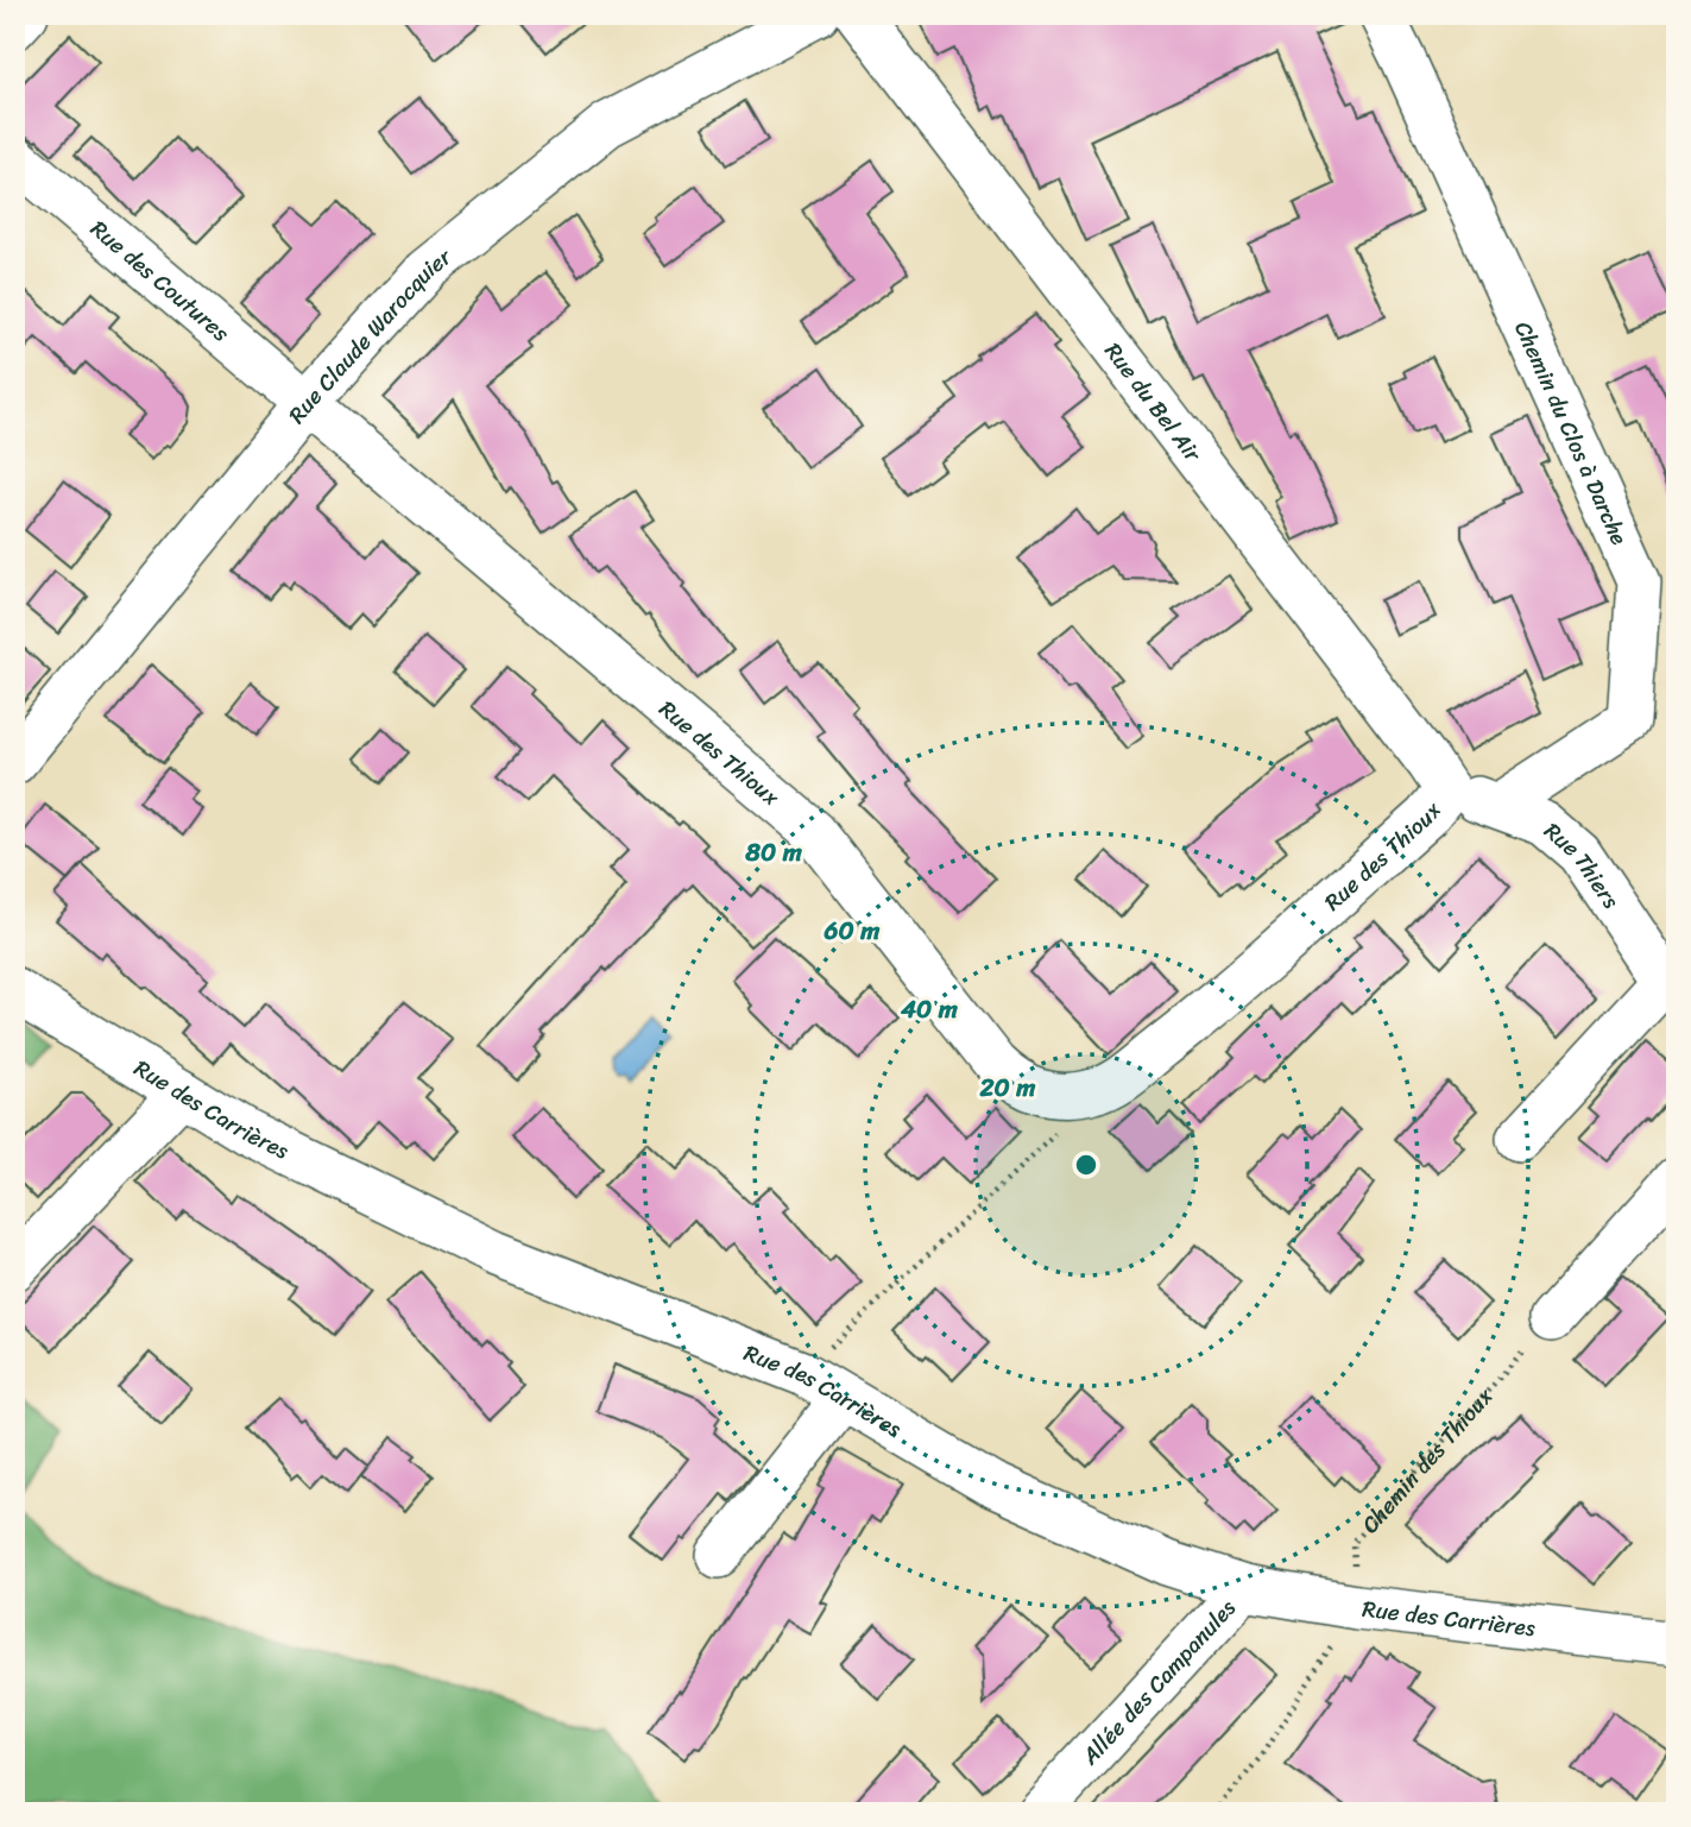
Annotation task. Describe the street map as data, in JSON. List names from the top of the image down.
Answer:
{
  "streets": {
    "street": [
      "Rue des Coutures",
      "Rue Claude Warocquier",
      "Rue du Bel Air",
      "Chemin du Clos à Darche",
      "Rue des Thioux",
      "Rue Thiers",
      "Rue des Carrières",
      "Allée des Campanules"
    ],
    "path": ["Chemin des Thioux"]
  },
  "crossings": [
    ["Rue des Coutures", "Rue Claude Warocquier"],
    ["Rue des Coutures", "Rue des Thioux"],
    ["Rue Claude Warocquier", "Rue des Thioux"],
    ["Rue du Bel Air", "Rue des Thioux"],
    ["Rue du Bel Air", "Rue Thiers"],
    ["Chemin du Clos à Darche", "Rue Thiers"],
    ["Rue des Thioux", "Rue Thiers"],
    ["Rue des Carrières", "Chemin des Thioux"],
    ["Rue des Carrières", "Allée des Campanules"]
  ],
  "rings": [
    "80 m",
    "60 m",
    "40 m",
    "20 m"
  ]
}
